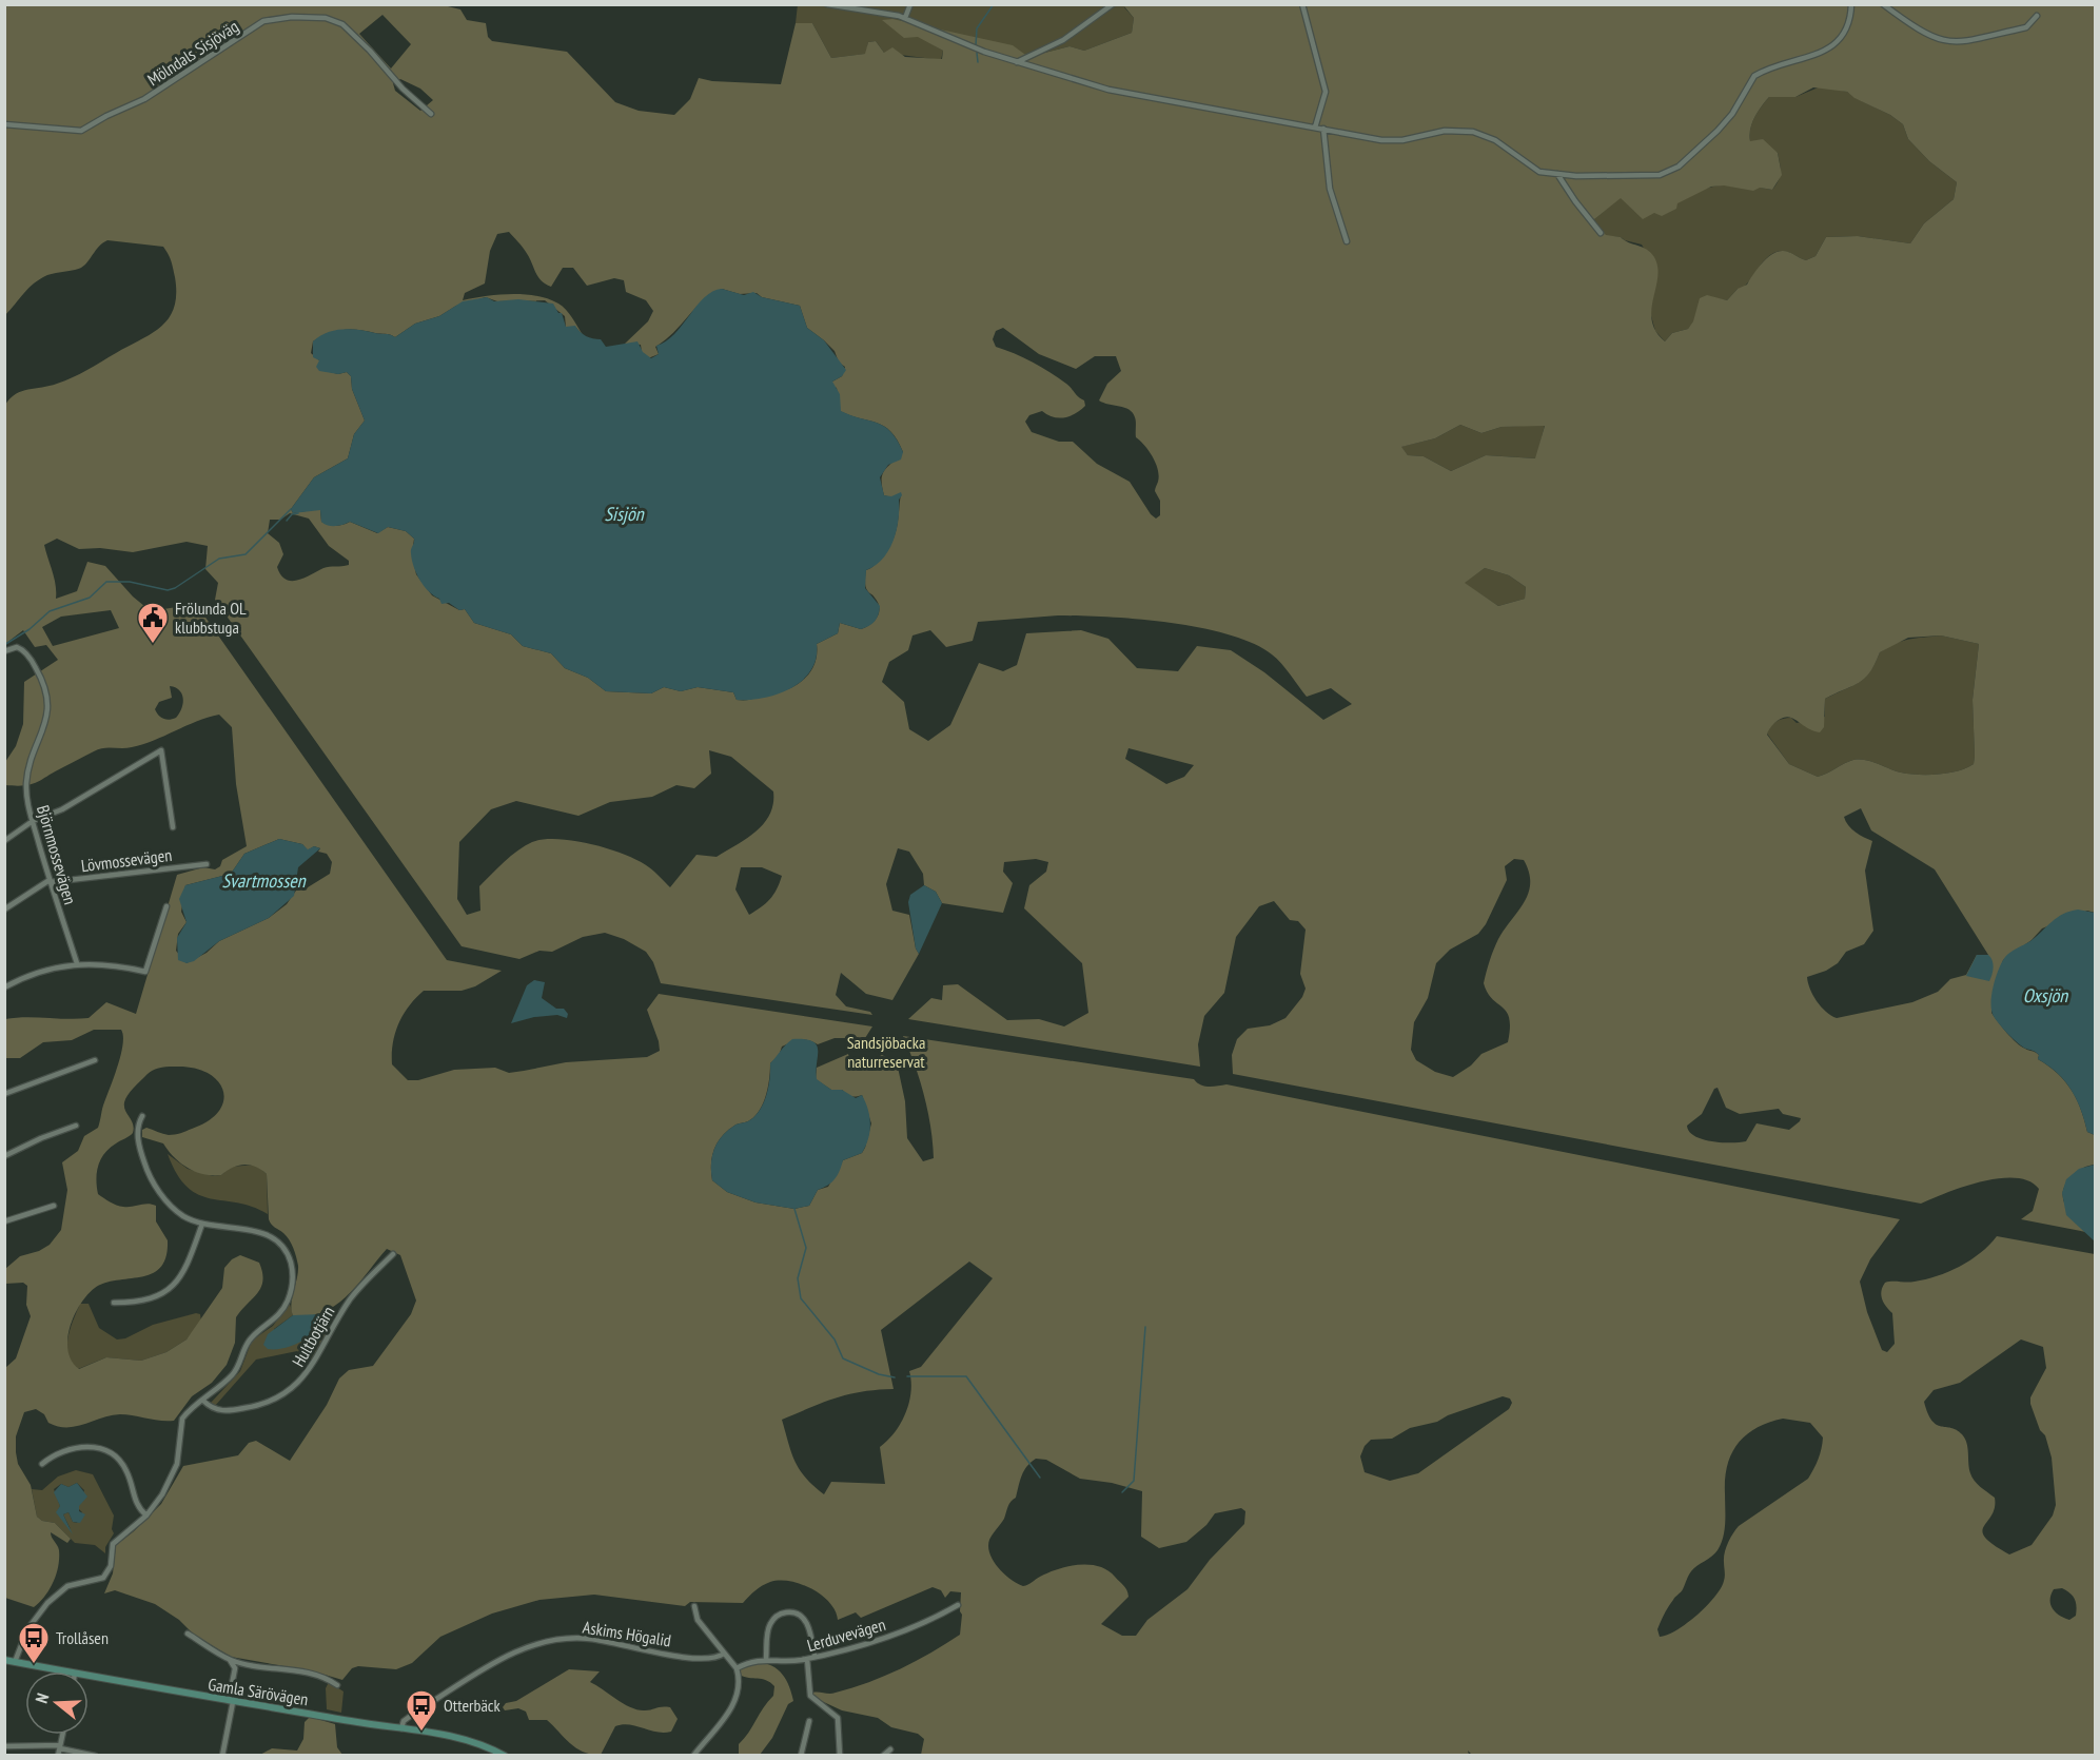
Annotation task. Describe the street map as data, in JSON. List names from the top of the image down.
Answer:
{
  "streets": {
    "street": [
      "Mölndals Sisjöväg",
      "Björnmossevägen",
      "Lövmossevägen",
      "Hultbotjärn",
      "Askims Högalid",
      "Lerduvevägen",
      "Gamla Särövägen"
    ]
  },
  "crossings": [
    ["Björnmossevägen", "Lövmossevägen"],
    ["Askims Högalid", "Gamla Särövägen"]
  ],
  "water": ["Sisjön", "Svartmossen", "Oxsjön"],
  "parks": ["Sandsjöbacka naturreservat"],
  "places": {
    "public building": ["Frölunda OL klubbstuga"],
    "bus stop": ["Trollåsen", "Otterbäck"]
  },
  "north": "left"
}
